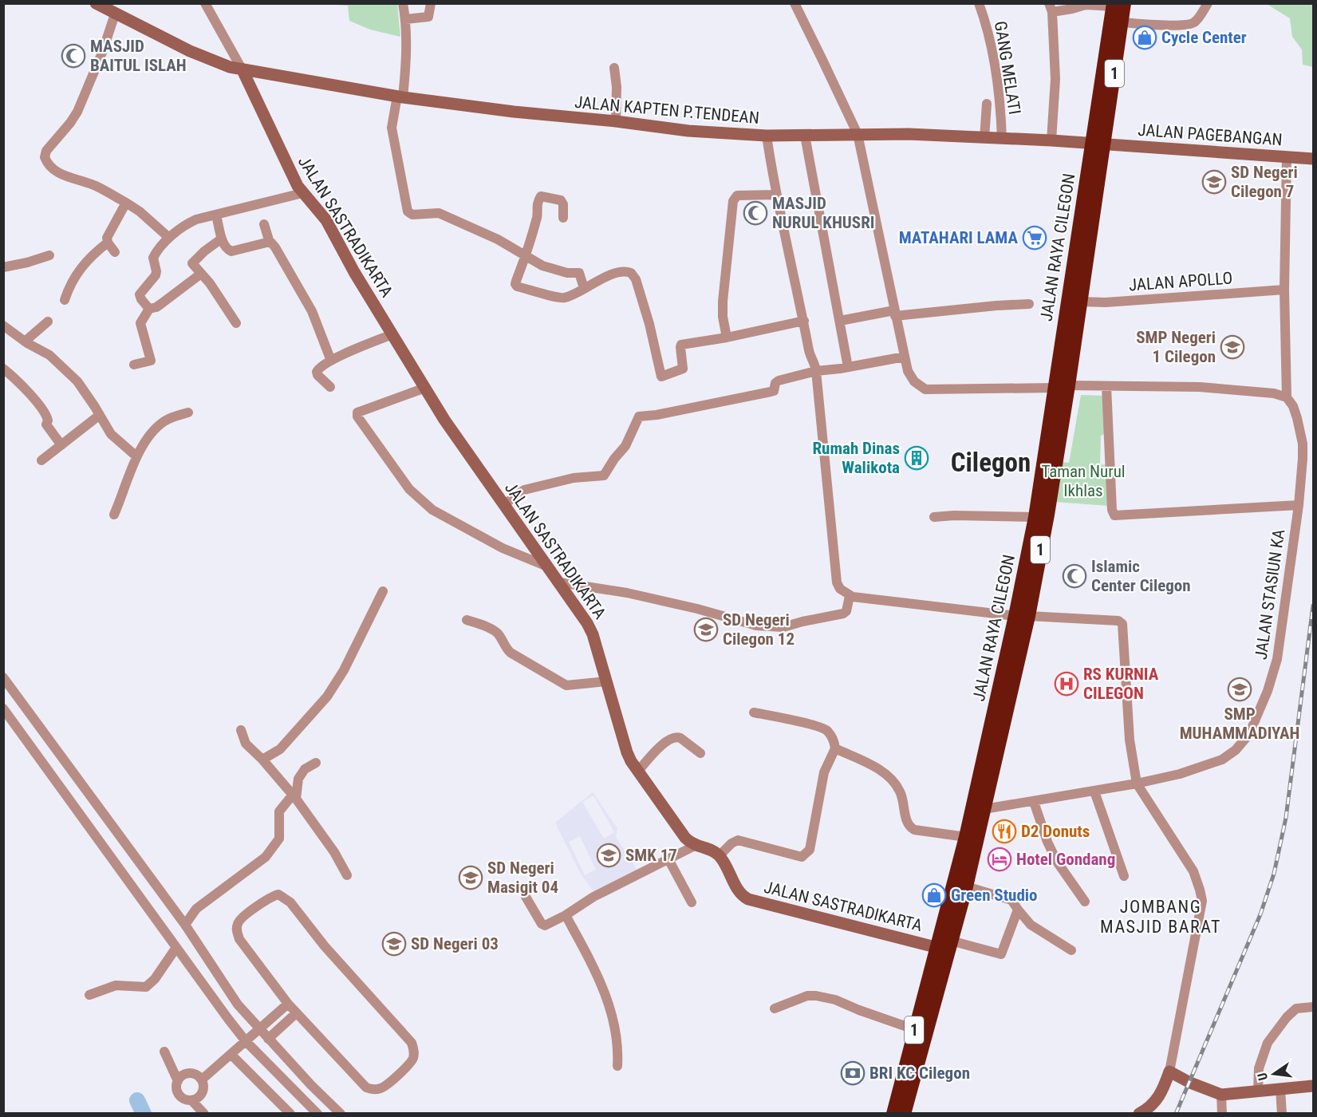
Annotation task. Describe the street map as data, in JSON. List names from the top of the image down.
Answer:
{
  "streets": {
    "highway": ["1", "JALAN RAYA CILEGON"],
    "street": [
      "GANG MELATI",
      "JALAN KAPTEN P.TENDEAN",
      "JALAN PAGEBANGAN",
      "JALAN SASTRADIKARTA",
      "JALAN APOLLO",
      "JALAN STASIUN KA"
    ]
  },
  "crossings": [
    ["GANG MELATI", "JALAN KAPTEN P.TENDEAN"],
    ["1", "JALAN KAPTEN P.TENDEAN"],
    ["1", "JALAN PAGEBANGAN"],
    ["1", "JALAN RAYA CILEGON"],
    ["JALAN KAPTEN P.TENDEAN", "JALAN PAGEBANGAN"],
    ["JALAN KAPTEN P.TENDEAN", "JALAN SASTRADIKARTA"],
    ["JALAN KAPTEN P.TENDEAN", "JALAN RAYA CILEGON"],
    ["JALAN PAGEBANGAN", "JALAN RAYA CILEGON"],
    ["JALAN SASTRADIKARTA", "JALAN RAYA CILEGON"],
    ["JALAN RAYA CILEGON", "JALAN APOLLO"],
    ["JALAN RAYA CILEGON", "JALAN STASIUN KA"]
  ],
  "districts": ["Cilegon", "JOMBANG MASJID BARAT"],
  "parks": ["Taman Nurul Ikhlas"],
  "places": {
    "shop": ["Cycle Center", "Green Studio"],
    "mosque": ["MASJID BAITUL ISLAH", "MASJID NURUL KHUSRI", "Islamic Center Cilegon"],
    "school or university": [
      "SD Negeri Cilegon 7",
      "SMP Negeri 1 Cilegon",
      "SD Negeri Cilegon 12",
      "SMP MUHAMMADIYAH",
      "SMK 17",
      "SD Negeri Masigit 04",
      "SD Negeri 03"
    ],
    "supermarket": ["MATAHARI LAMA"],
    "building": ["Rumah Dinas Walikota"],
    "hospital": ["RS KURNIA CILEGON"],
    "restaurant": ["D2 Donuts"],
    "hotel": ["Hotel Gondang"],
    "bank": ["BRI KC Cilegon"]
  },
  "north": "left"
}
